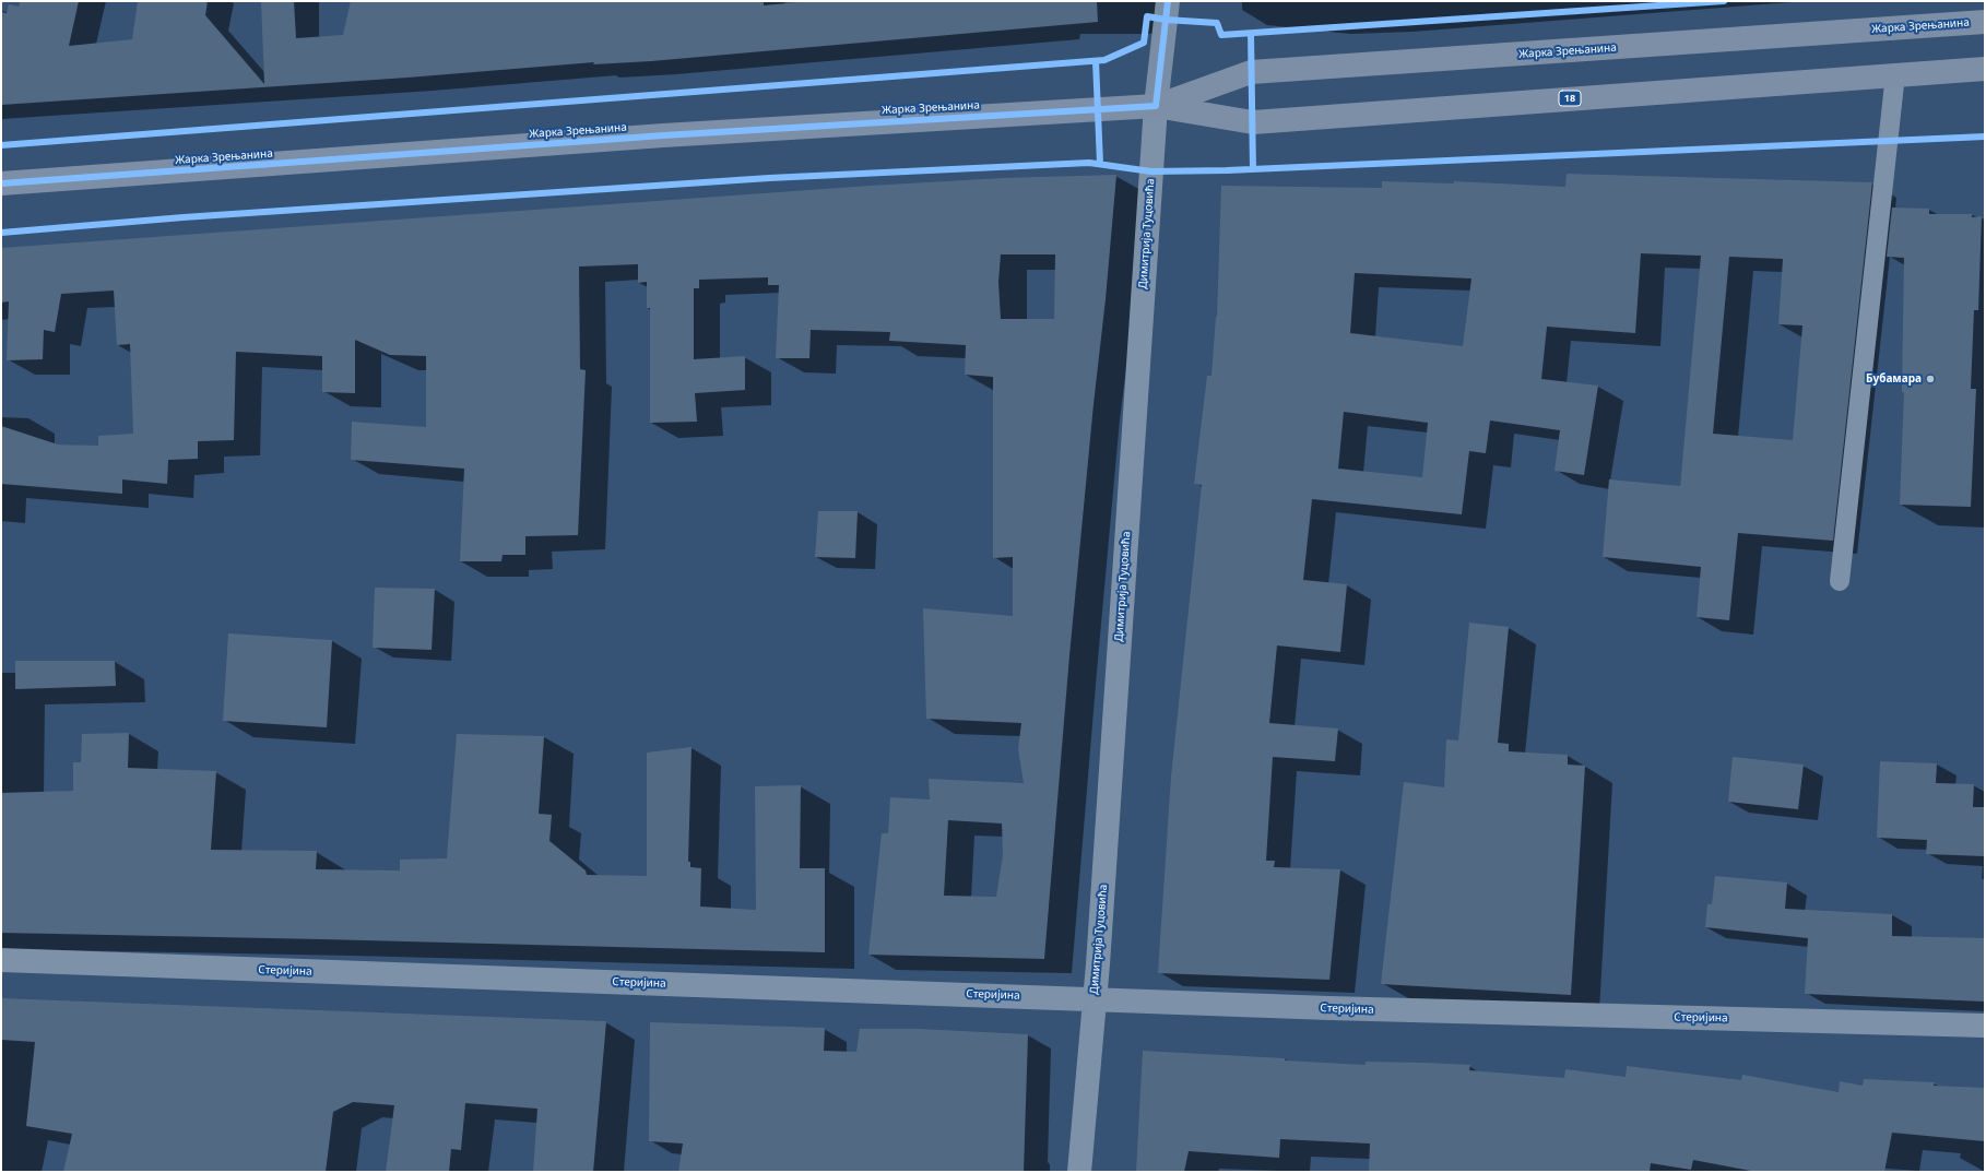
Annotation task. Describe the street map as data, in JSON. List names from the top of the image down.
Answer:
{
  "streets": {
    "main road": ["Жарка Зрењанина", "18"],
    "street": ["Димитрија Туцовића", "Стеријина"]
  },
  "crossings": [
    ["Жарка Зрењанина", "Димитрија Туцовића"],
    ["Димитрија Туцовића", "Стеријина"]
  ],
  "places": ["Бубамара"]
}
